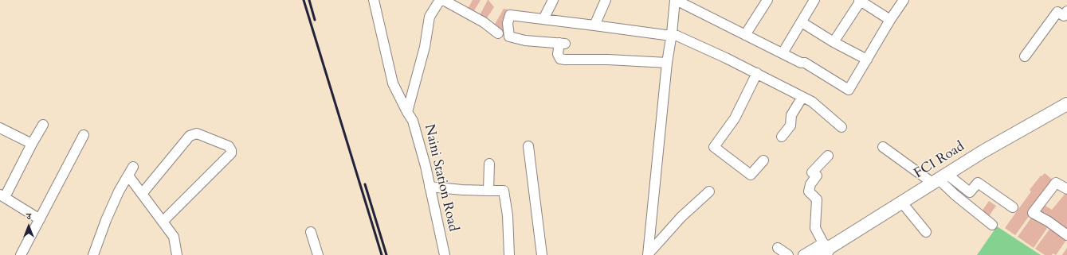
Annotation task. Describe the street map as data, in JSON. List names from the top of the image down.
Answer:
{
  "streets": {
    "main road": ["FCI Road"],
    "street": ["Naini Station Road"]
  },
  "north": "top"
}
